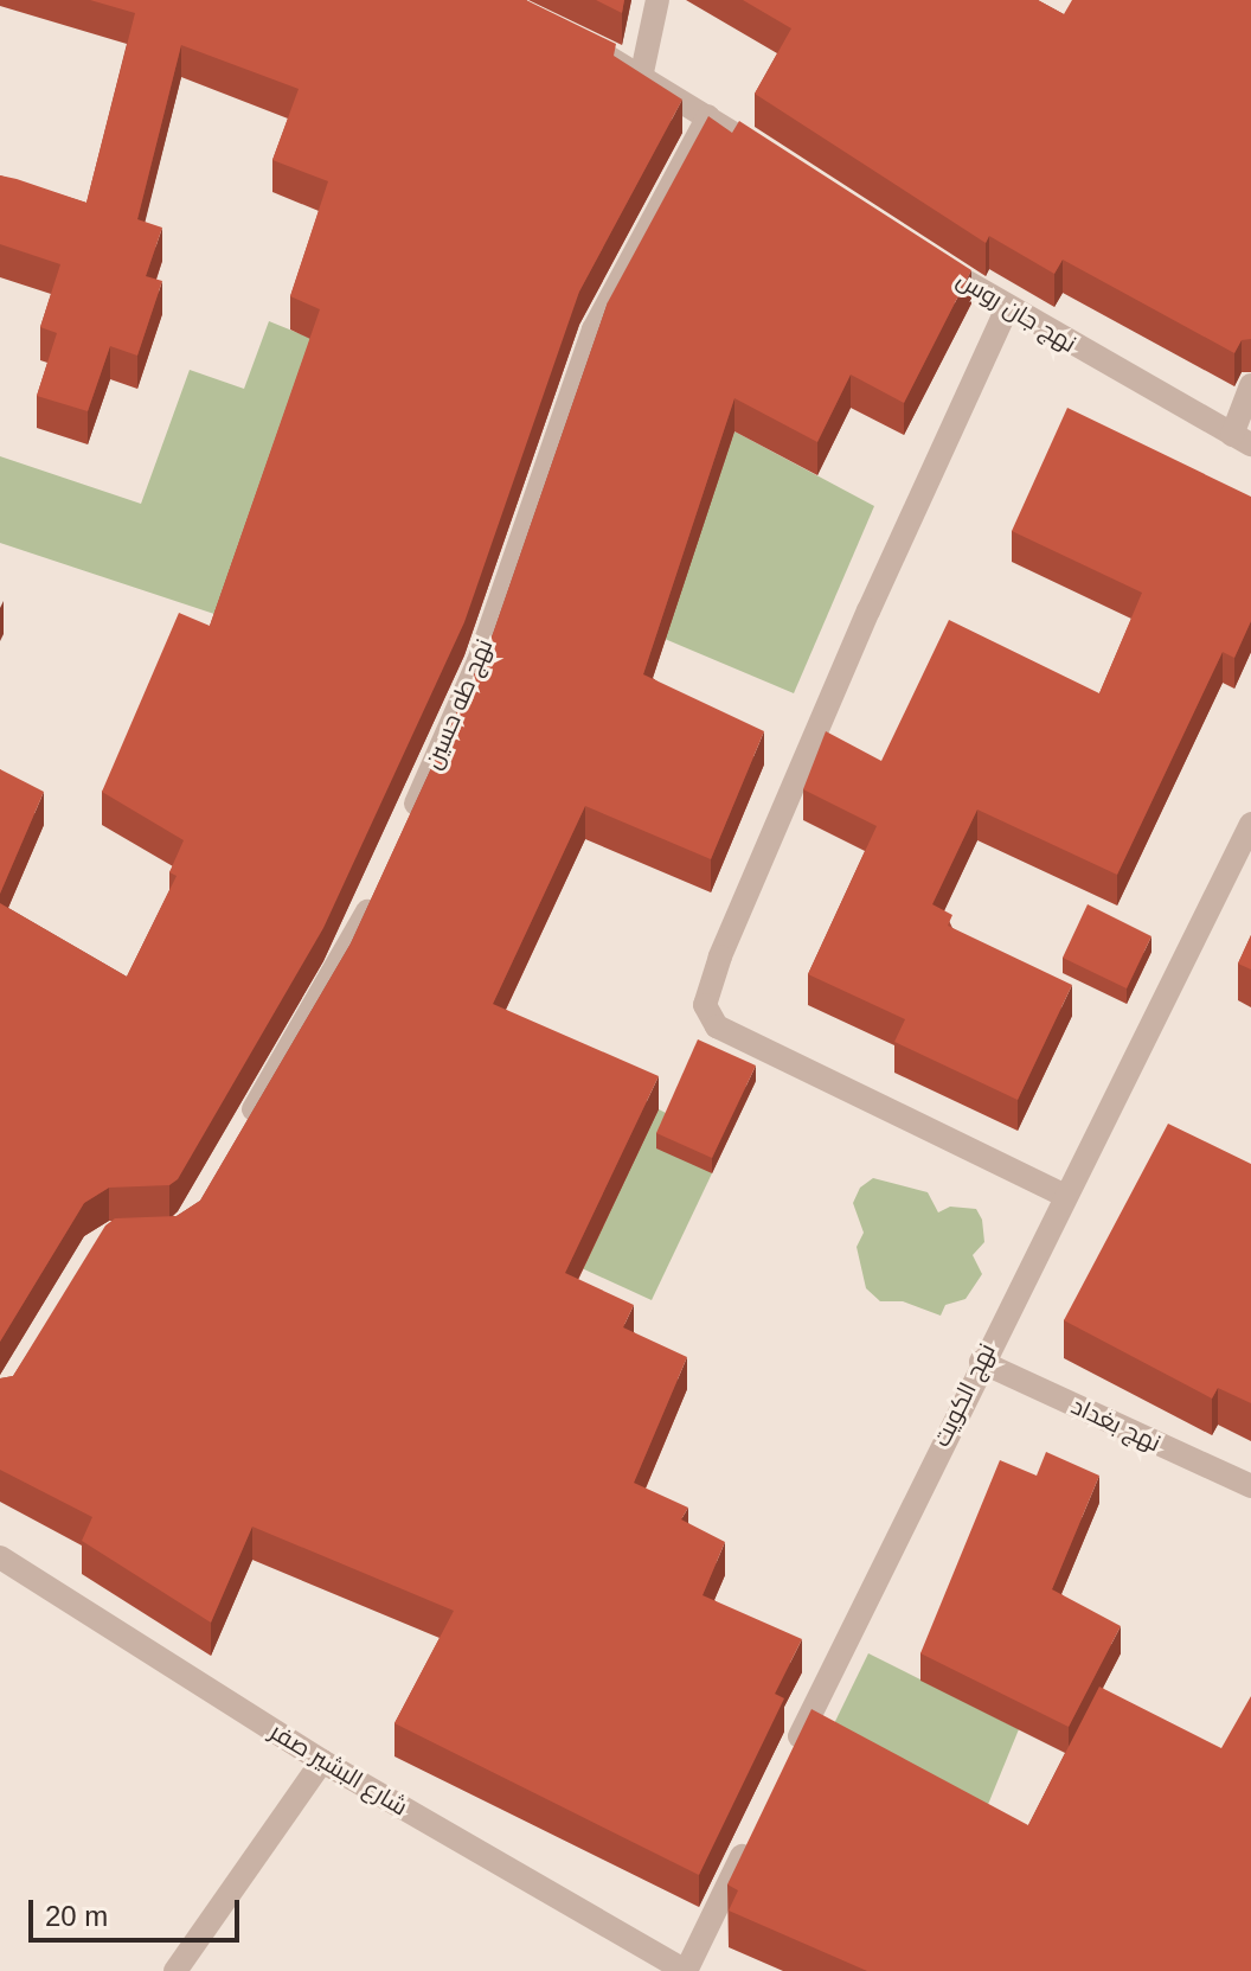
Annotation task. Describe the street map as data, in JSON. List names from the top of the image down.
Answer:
{
  "streets": {
    "street": [
      "نهج جان روس",
      "نهج طه حسين",
      "نهج الكويت",
      "نهج بغداد",
      "شارع البشير صفر"
    ]
  },
  "crossings": [
    ["نهج الكويت", "نهج بغداد"]
  ],
  "scale_bar": "20 m"
}
